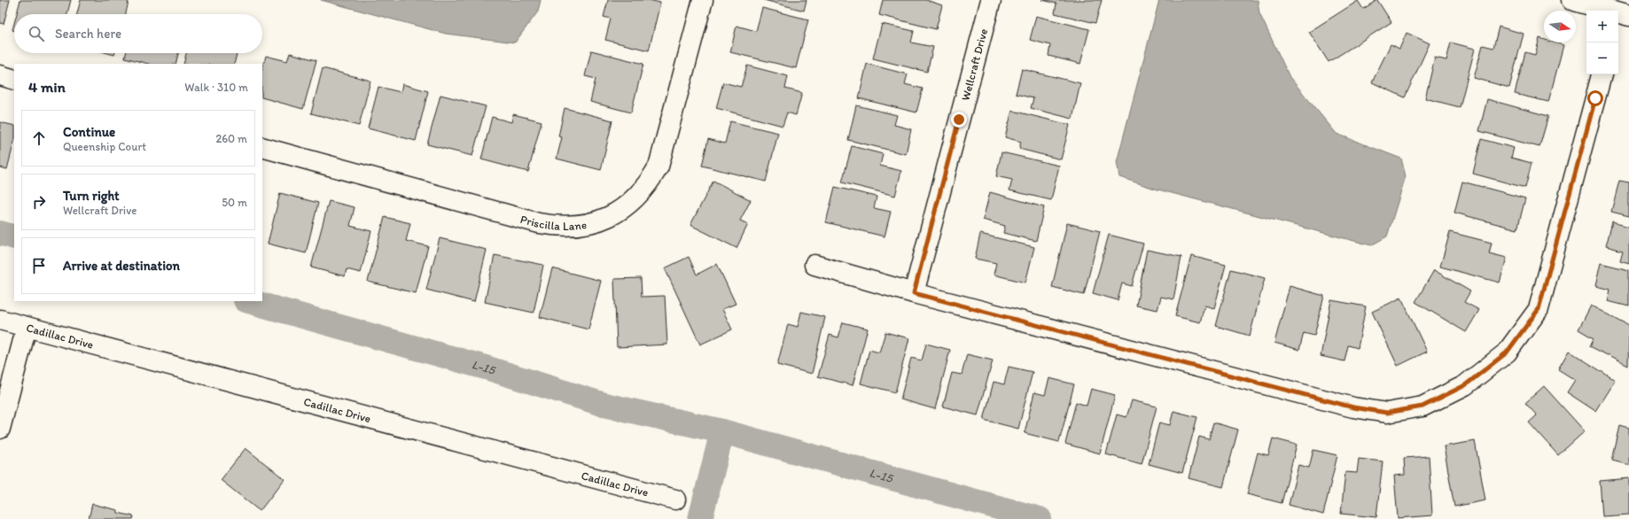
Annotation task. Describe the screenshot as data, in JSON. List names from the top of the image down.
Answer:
{
  "streets": {
    "street": ["Wellcraft Drive", "Priscilla Lane", "Cadillac Drive"]
  },
  "water": ["L-15"],
  "north": "right",
  "page": {
    "map_buttons": ["+", "−"],
    "search": "Search here",
    "heading": ["4 min", "Walk · 310 m"],
    "list": [
      ["Continue", "Queenship Court", "260 m"],
      ["Turn right", "Wellcraft Drive", "50 m"],
      "Arrive at destination"
    ]
  }
}
